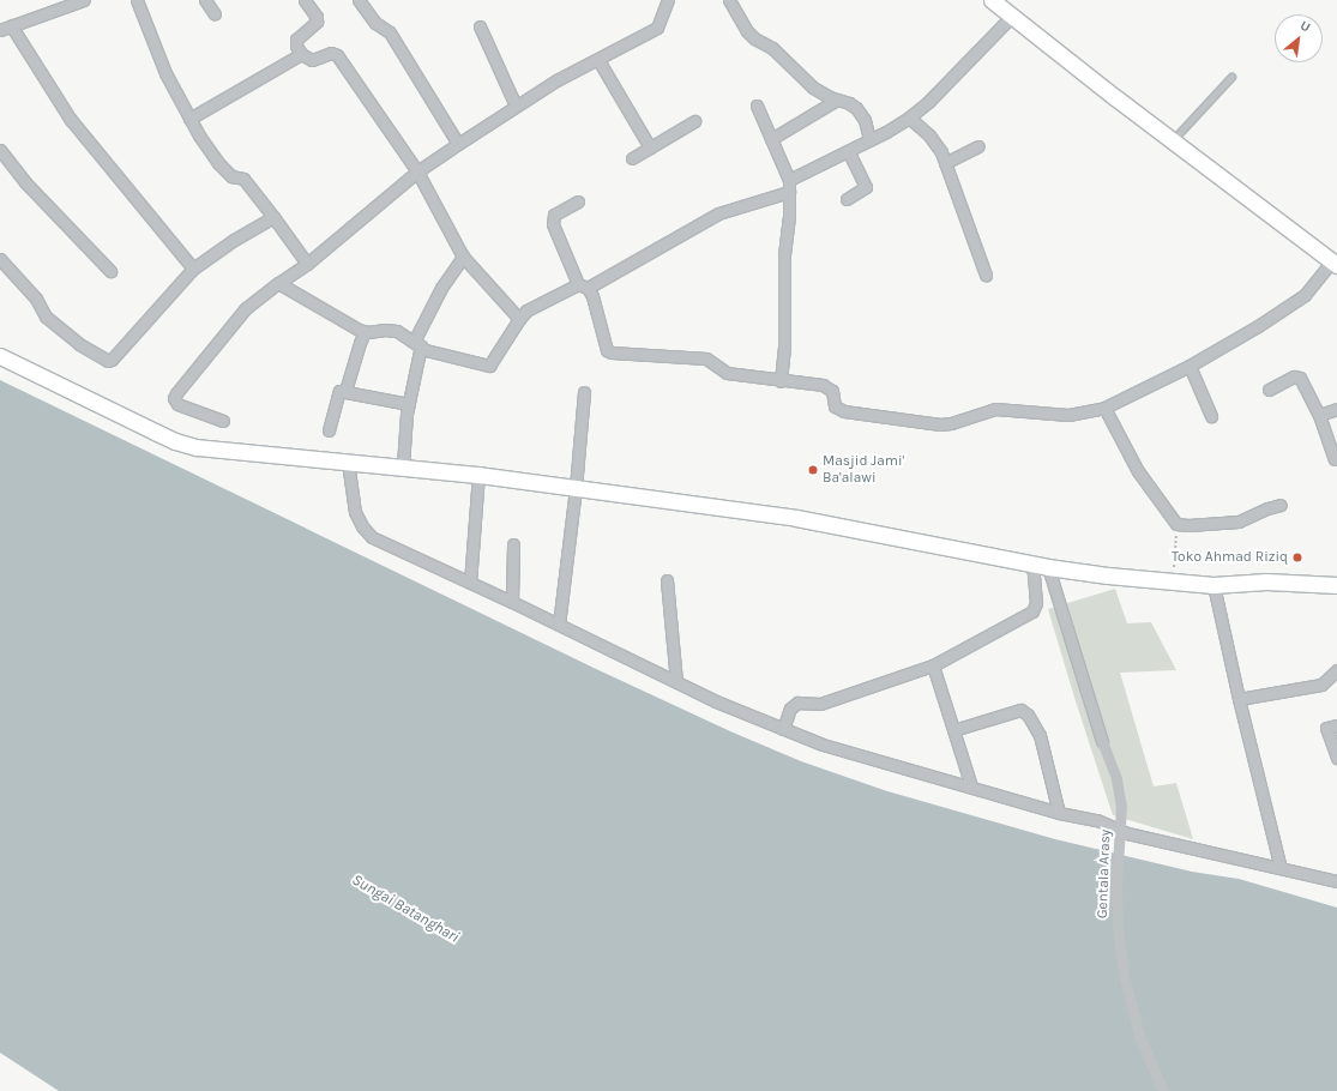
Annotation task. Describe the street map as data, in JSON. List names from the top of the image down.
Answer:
{
  "streets": {
    "street": ["Gentala Arasy"]
  },
  "water": ["Sungai Batanghari"],
  "places": ["Masjid Jami' Ba'alawi", "Toko Ahmad Riziq"],
  "north": "top right"
}
